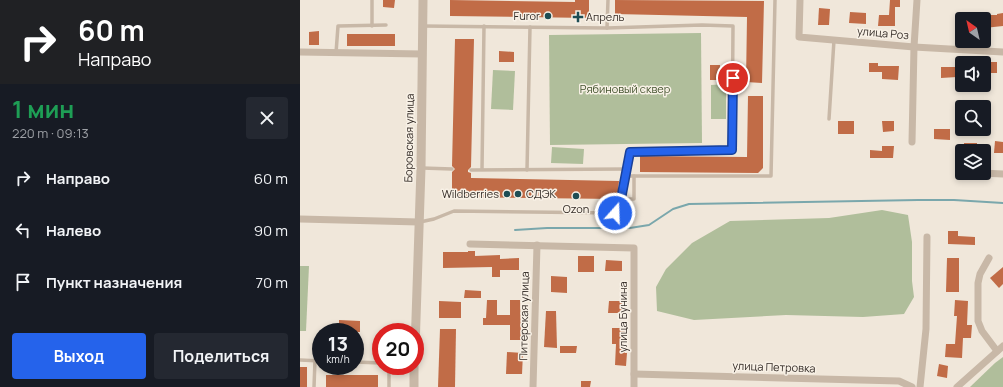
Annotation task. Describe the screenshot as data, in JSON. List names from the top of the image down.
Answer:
{
  "streets": {
    "street": [
      "улица Роз",
      "Боровская улица",
      "Питерская улица",
      "улица Бунина",
      "улица Петровка"
    ]
  },
  "crossings": [
    ["Питерская улица", "улица Бунина"],
    ["улица Бунина", "улица Петровка"]
  ],
  "parks": ["Рябиновый сквер"],
  "places": {
    "other": [
      "Furor",
      "Wildberries",
      "СДЭК",
      "Ozon"
    ],
    "health": ["Апрель"]
  },
  "north": "top left",
  "page": {
    "turn": ["60 m", "Направо"],
    "heading": ["1 мин", "220 m · 09:13"],
    "list": [
      {
        "name": "Направо",
        "value": "60 m"
      },
      {
        "name": "Налево",
        "value": "90 m"
      },
      {
        "name": "Пункт назначения",
        "value": "70 m"
      }
    ],
    "speed": "13 km/h",
    "limit": "20",
    "buttons": ["Выход", "Поделиться"]
  }
}
